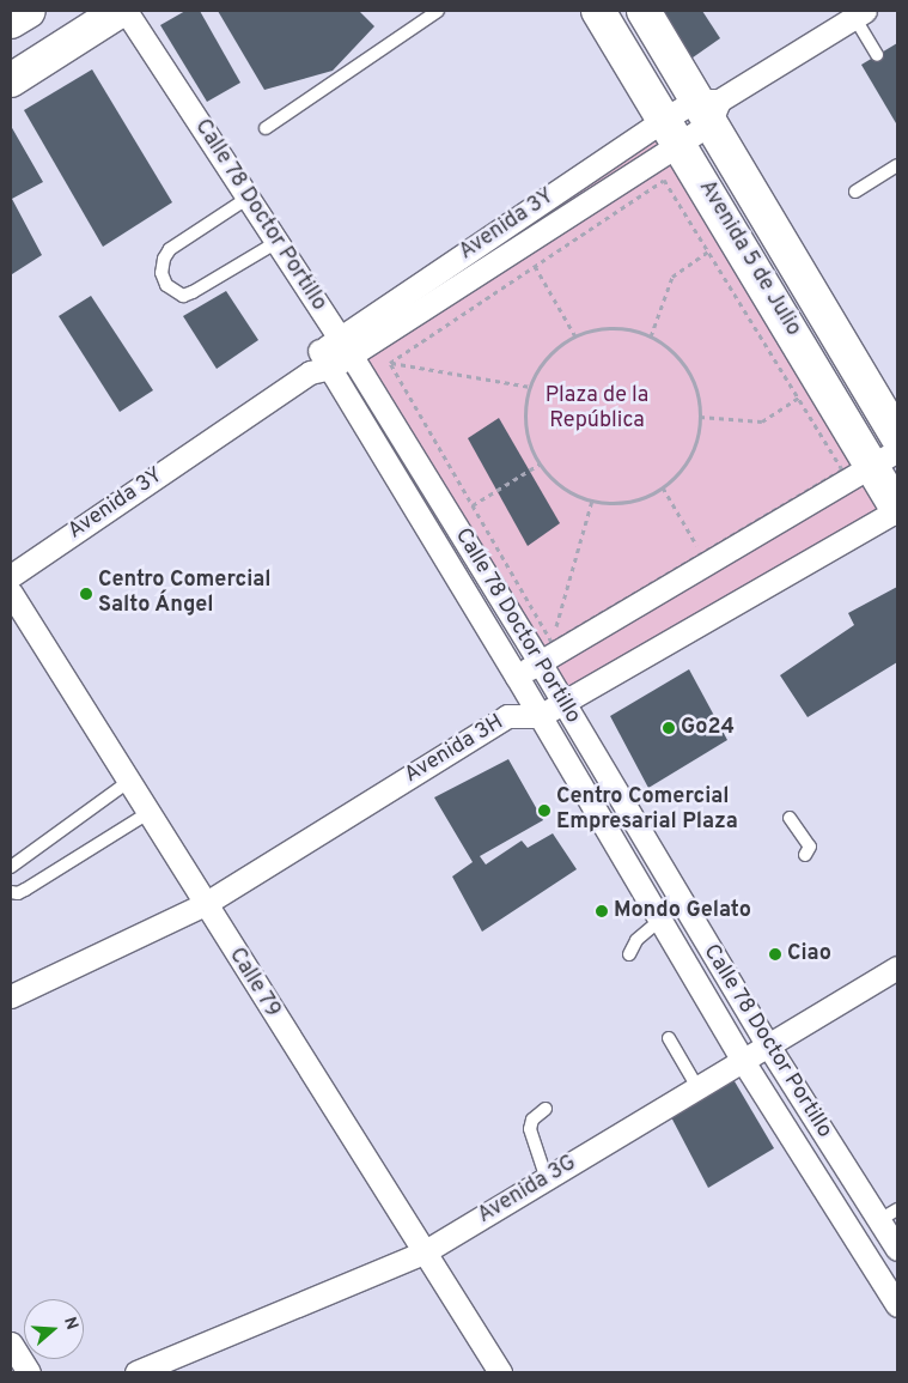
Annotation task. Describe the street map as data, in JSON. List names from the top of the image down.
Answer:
{
  "streets": {
    "main road": ["Avenida 5 de Julio"],
    "street": [
      "Calle 78 Doctor Portillo",
      "Avenida 3Y",
      "Avenida 3H",
      "Calle 79",
      "Avenida 3G"
    ]
  },
  "crossings": [
    ["Calle 78 Doctor Portillo", "Avenida 3Y"],
    ["Calle 78 Doctor Portillo", "Avenida 3H"],
    ["Calle 78 Doctor Portillo", "Avenida 3G"],
    ["Avenida 3Y", "Avenida 5 de Julio"],
    ["Avenida 3H", "Calle 79"],
    ["Calle 79", "Avenida 3G"]
  ],
  "parks": ["Plaza de la República"],
  "places": [
    "Centro Comercial Salto Ángel",
    "Go24",
    "Centro Comercial Empresarial Plaza",
    "Mondo Gelato",
    "Ciao"
  ],
  "north": "right"
}
